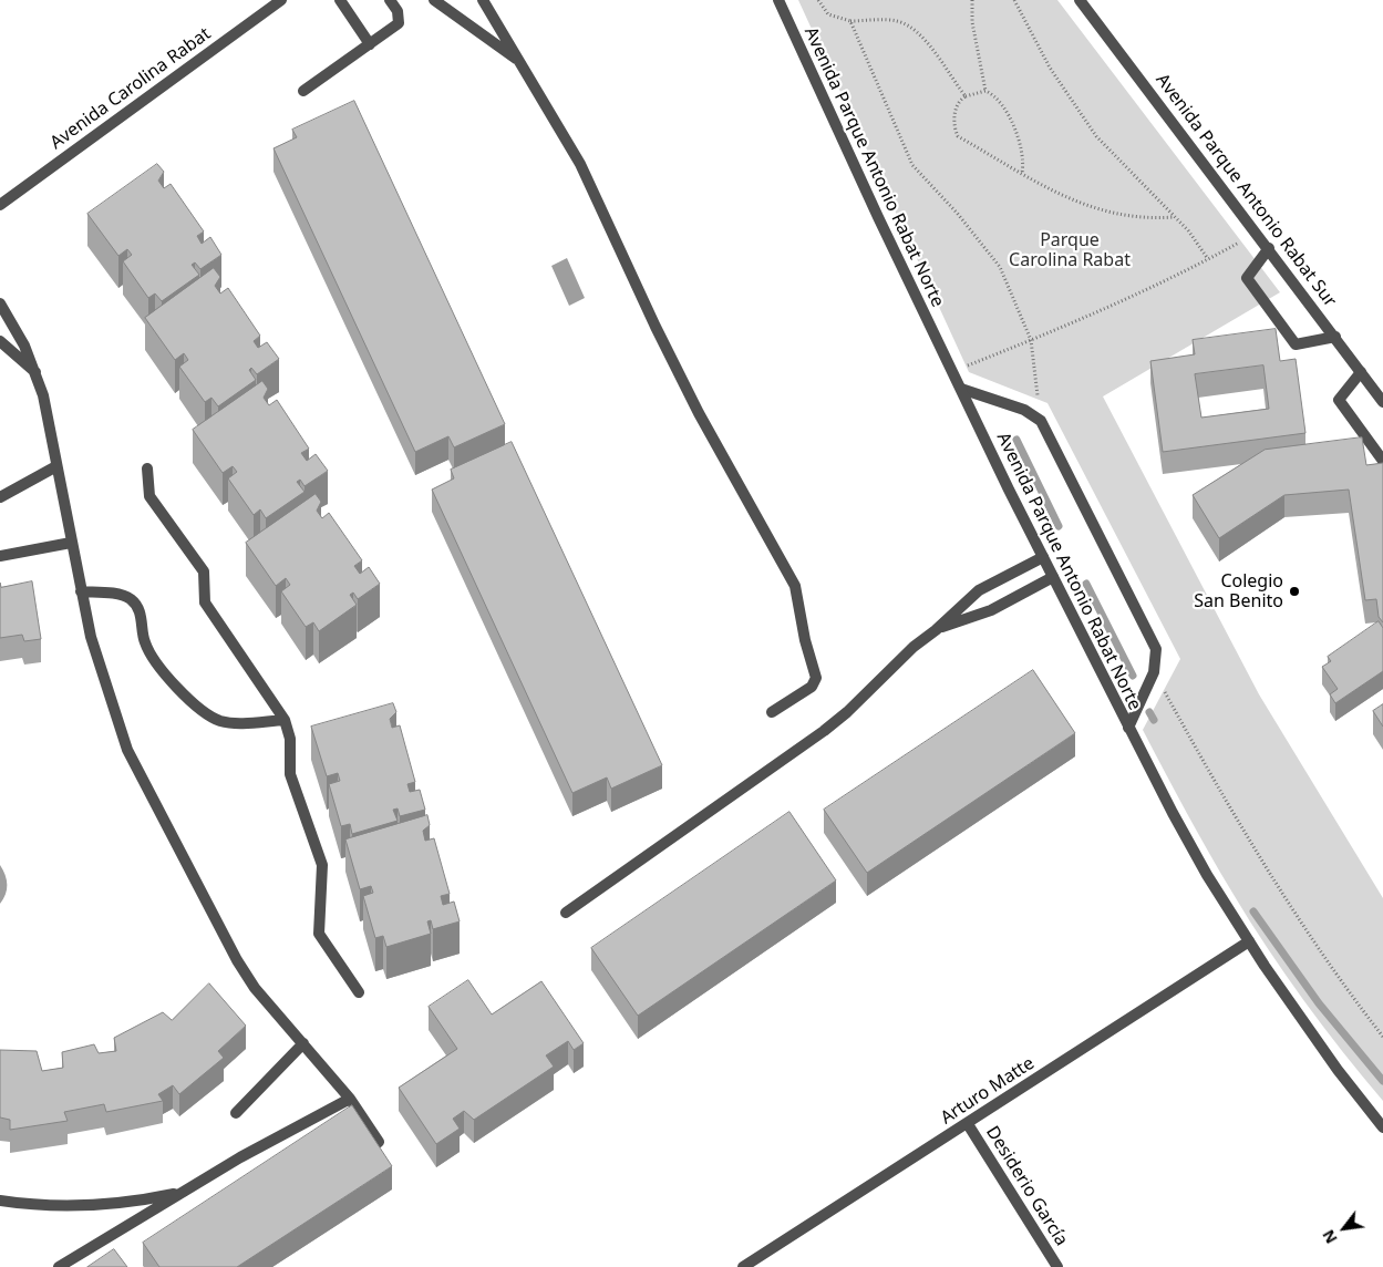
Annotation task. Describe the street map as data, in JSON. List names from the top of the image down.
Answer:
{
  "streets": {
    "street": [
      "Avenida Carolina Rabat",
      "Avenida Parque Antonio Rabat Norte",
      "Avenida Parque Antonio Rabat Sur",
      "Arturo Matte",
      "Desiderio García"
    ]
  },
  "crossings": [
    ["Avenida Parque Antonio Rabat Norte", "Arturo Matte"],
    ["Arturo Matte", "Desiderio García"]
  ],
  "parks": ["Parque Carolina Rabat"],
  "places": ["Colegio San Benito"],
  "north": "bottom left"
}
